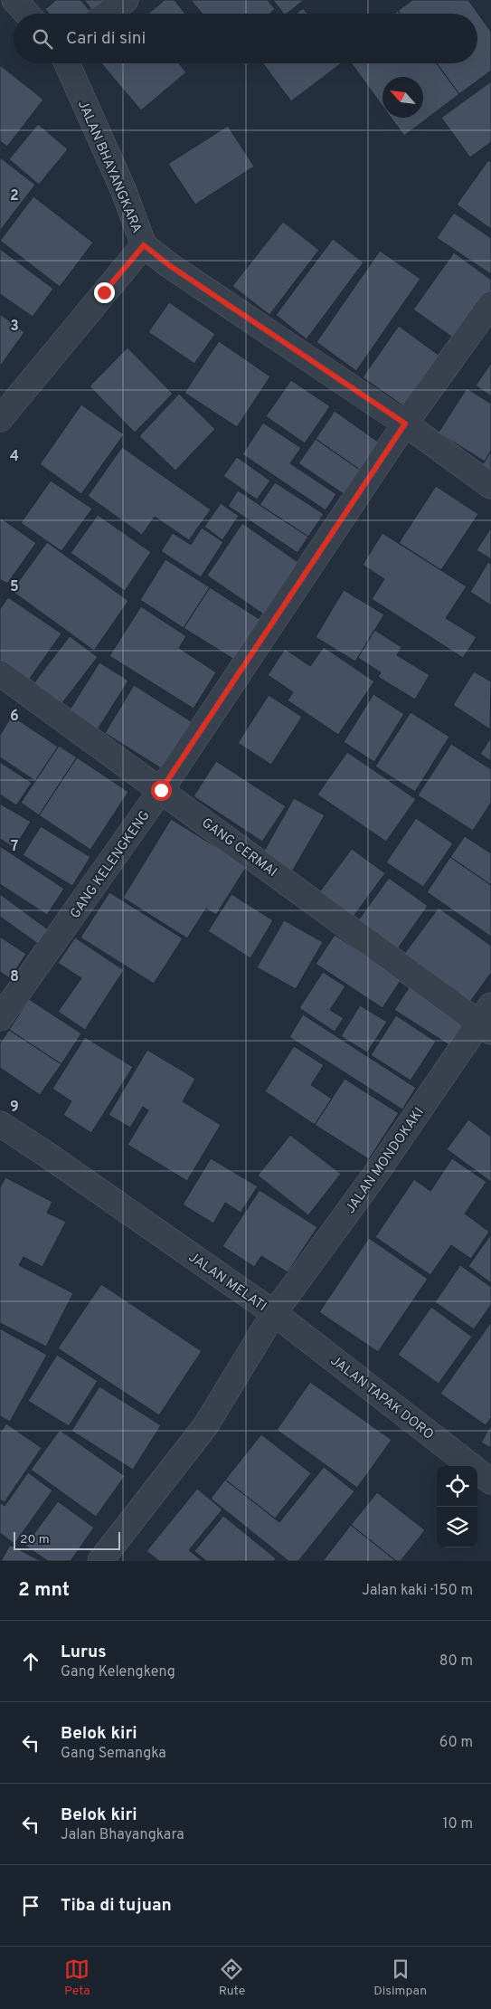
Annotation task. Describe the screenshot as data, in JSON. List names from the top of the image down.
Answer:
{
  "streets": {
    "street": [
      "JALAN BHAYANGKARA",
      "GANG CERMAI",
      "GANG KELENGKENG",
      "JALAN MONDOKAKI",
      "JALAN MELATI",
      "JALAN TAPAK DORO"
    ]
  },
  "crossings": [
    ["GANG CERMAI", "GANG KELENGKENG"],
    ["GANG CERMAI", "JALAN MONDOKAKI"],
    ["JALAN MONDOKAKI", "JALAN MELATI"],
    ["JALAN MONDOKAKI", "JALAN TAPAK DORO"],
    ["JALAN MELATI", "JALAN TAPAK DORO"]
  ],
  "scale_bar": "20 m",
  "north": "top left",
  "page": {
    "search": "Cari di sini",
    "scale": "20 m",
    "heading": ["2 mnt", "Jalan kaki · 150 m"],
    "list": [
      ["Lurus", "Gang Kelengkeng", "80 m"],
      ["Belok kiri", "Gang Semangka", "60 m"],
      ["Belok kiri", "Jalan Bhayangkara", "10 m"],
      "Tiba di tujuan"
    ],
    "nav": ["Peta", "Rute", "Disimpan"]
  },
  "grid": {
    "rows": [
      "2",
      "3",
      "4",
      "5",
      "6",
      "7",
      "8",
      "9"
    ]
  }
}
